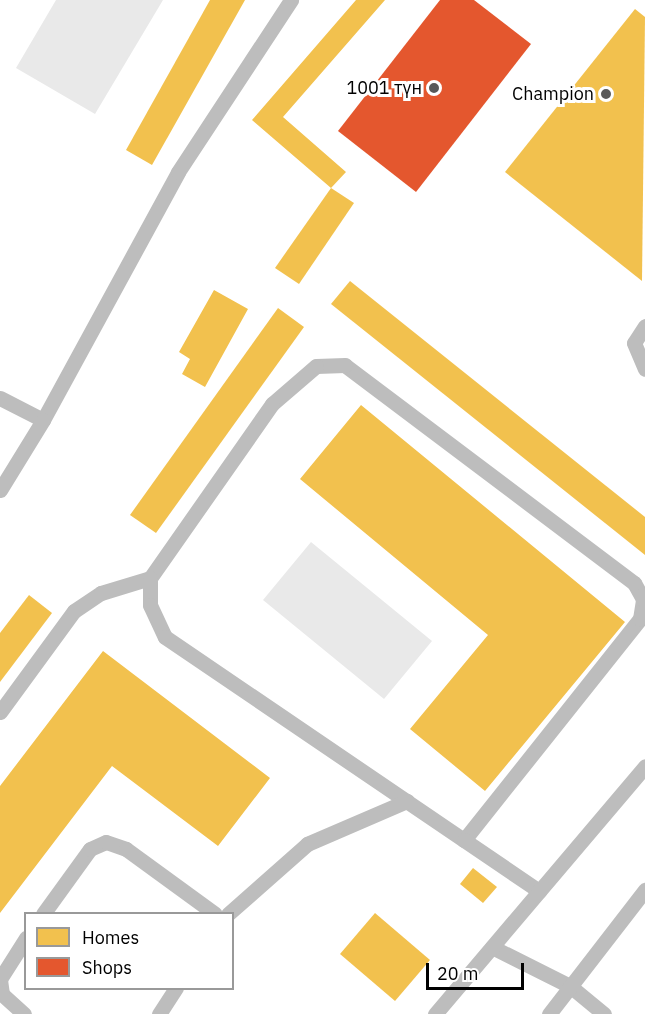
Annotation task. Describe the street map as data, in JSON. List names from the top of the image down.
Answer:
{
  "places": ["1001 түн", "Champion"],
  "legend": ["Homes", "Shops"],
  "scale_bar": "20 m"
}
